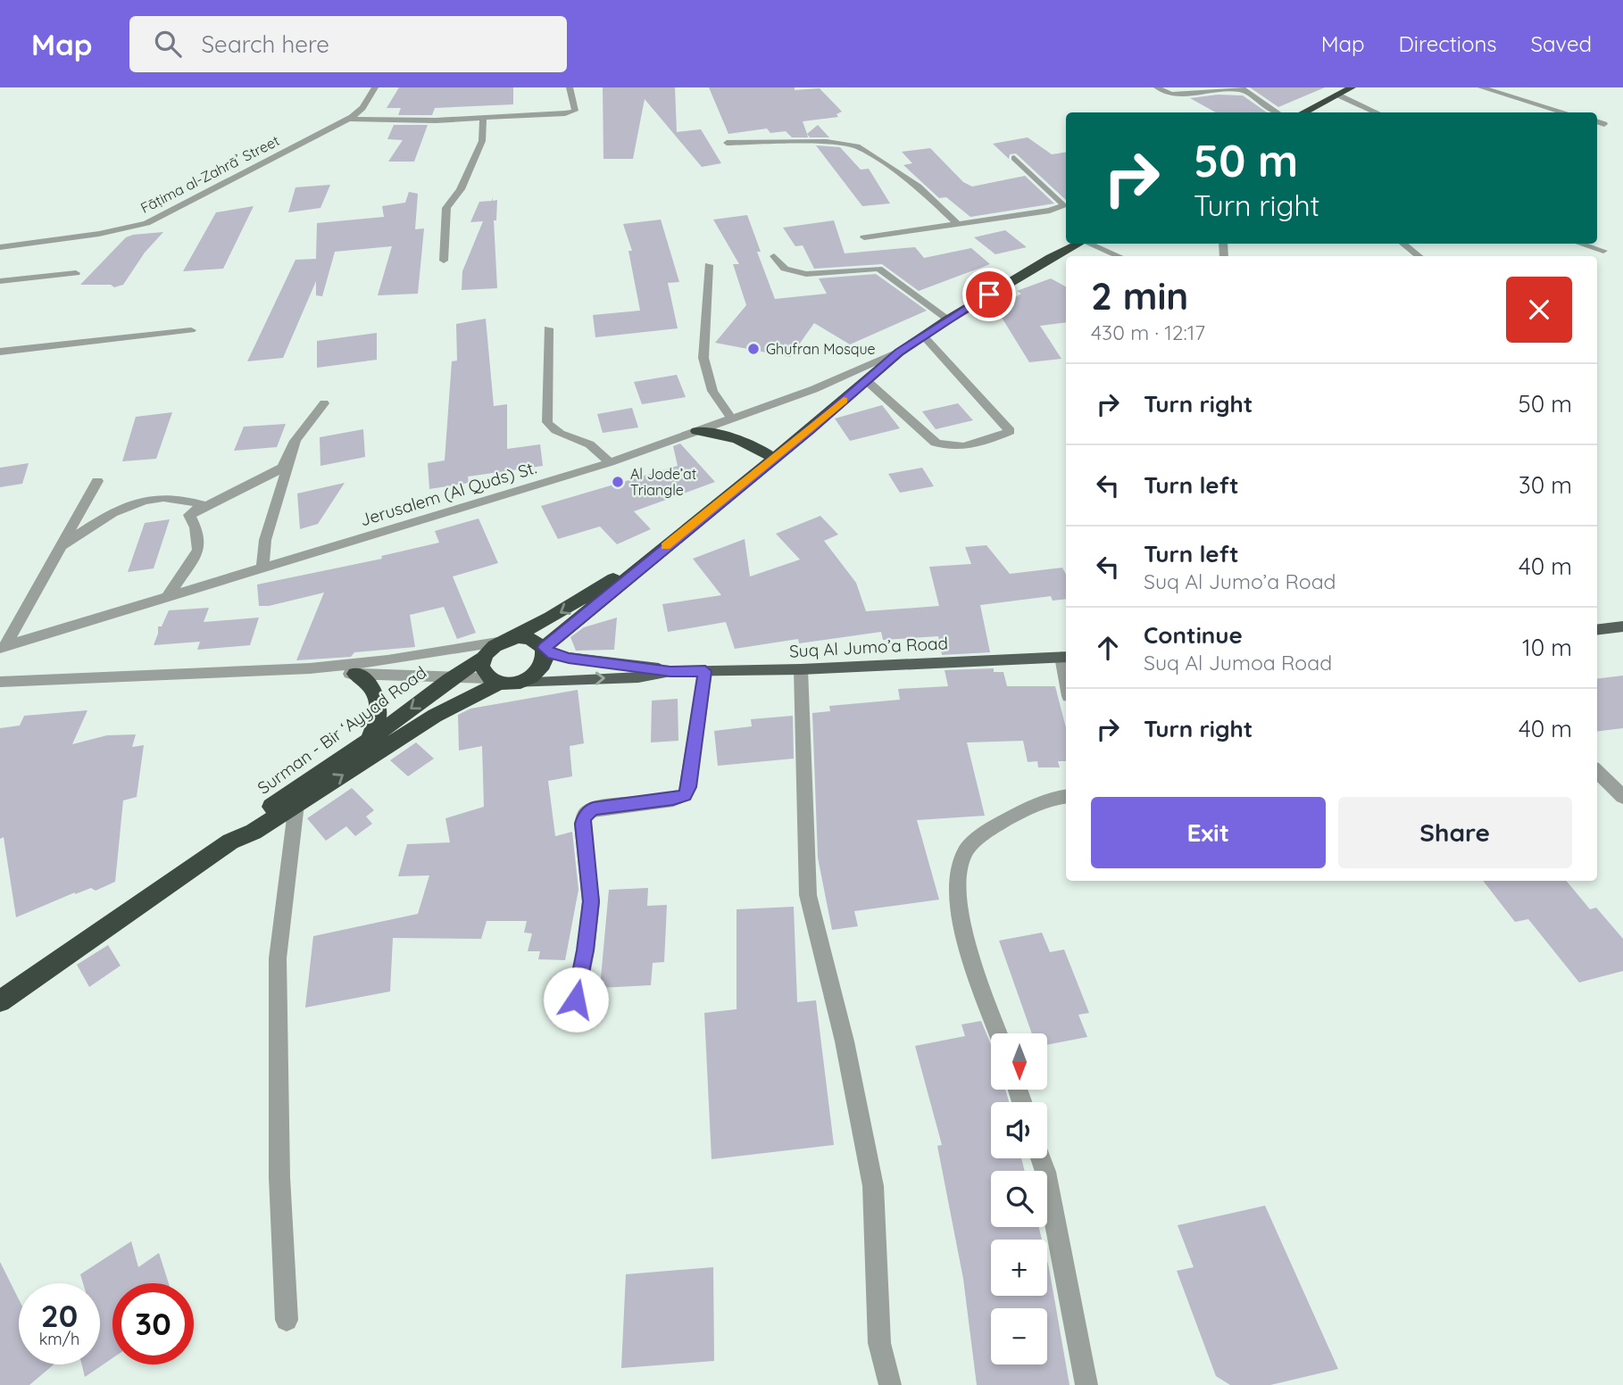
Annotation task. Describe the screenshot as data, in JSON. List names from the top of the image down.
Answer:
{
  "streets": {
    "highway": ["Surman - Bir ‘Ayyad Road"],
    "main road": ["Suq Al Jumo’a Road"],
    "street": ["Fāṭima al-Zahrāʾ Street", "Jerusalem (Al Quds) St."]
  },
  "places": ["Ghufran Mosque", "Al Jode’at Triangle"],
  "north": "bottom",
  "page": {
    "header": "Map",
    "search": "Search here",
    "nav": ["Map", "Directions", "Saved"],
    "turn": ["50 m", "Turn right"],
    "heading": ["2 min", "430 m · 12:17"],
    "list": [
      {
        "name": "Turn right",
        "value": "50 m"
      },
      {
        "name": "Turn left",
        "value": "30 m"
      },
      {
        "name": "Turn left",
        "note": "Suq Al Jumo’a Road",
        "value": "40 m"
      },
      {
        "name": "Continue",
        "note": "Suq Al Jumoa Road",
        "value": "10 m"
      },
      {
        "name": "Turn right",
        "value": "40 m"
      }
    ],
    "buttons": ["Exit", "Share"],
    "map_buttons": ["+", "−"],
    "speed": "20 km/h",
    "limit": "30"
  }
}
